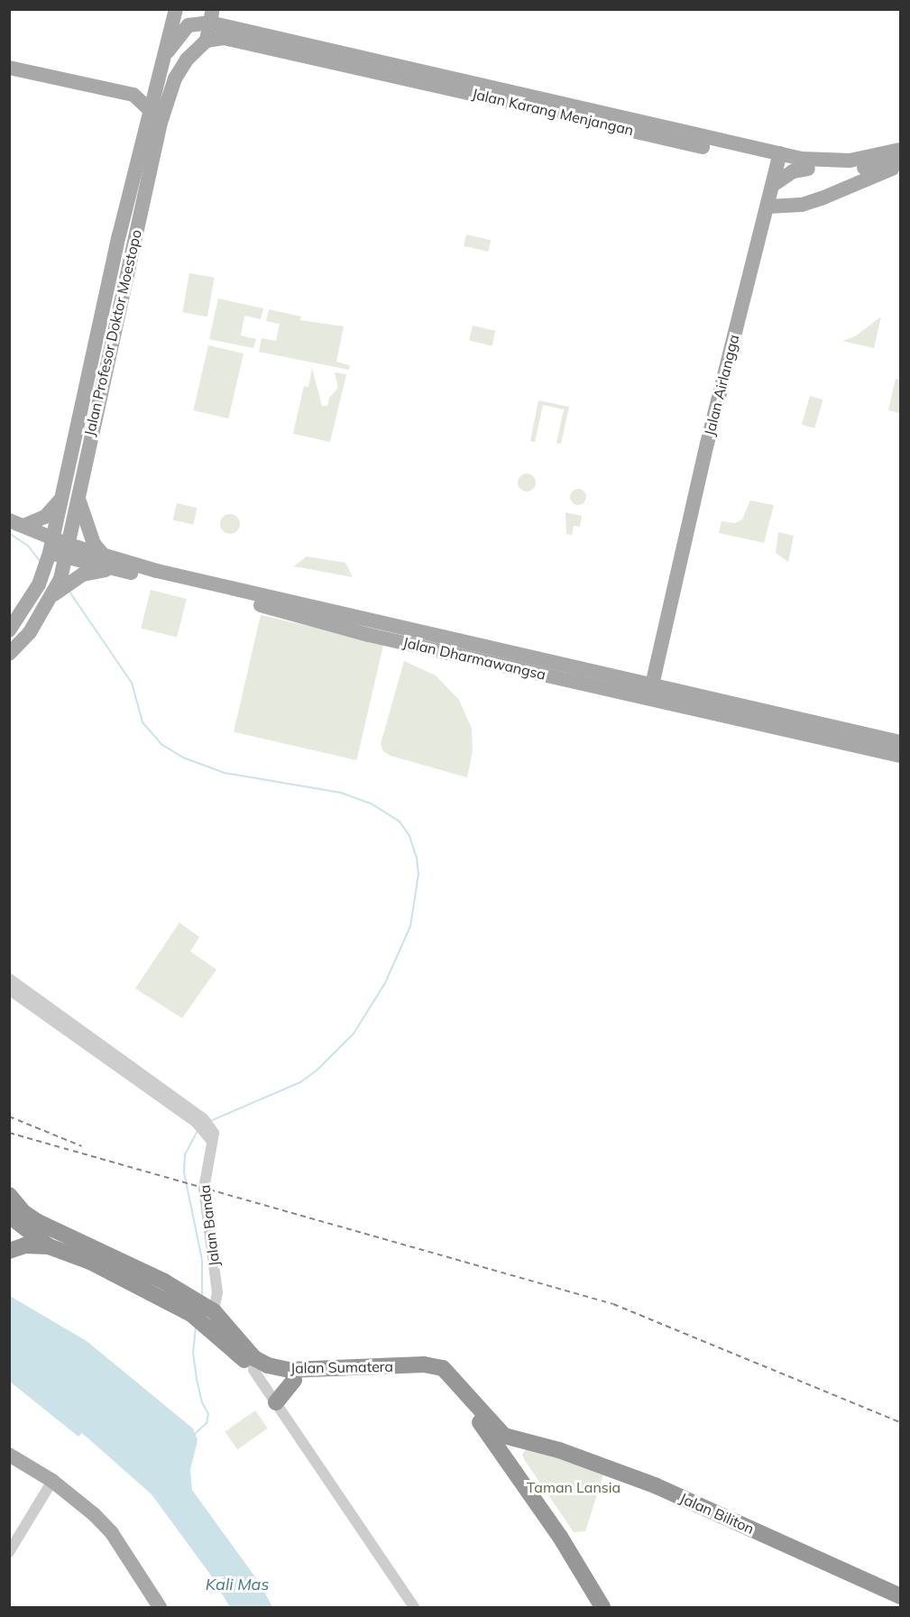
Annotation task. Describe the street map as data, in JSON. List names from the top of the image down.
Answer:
{
  "streets": {
    "highway": ["Jalan Sumatera", "Jalan Biliton"],
    "main road": [
      "Jalan Karang Menjangan",
      "Jalan Profesor Doktor Moestopo",
      "Jalan Airlangga",
      "Jalan Dharmawangsa"
    ],
    "street": ["Jalan Banda"]
  },
  "crossings": [
    ["Jalan Karang Menjangan", "Jalan Profesor Doktor Moestopo"],
    ["Jalan Karang Menjangan", "Jalan Airlangga"],
    ["Jalan Profesor Doktor Moestopo", "Jalan Dharmawangsa"],
    ["Jalan Airlangga", "Jalan Dharmawangsa"],
    ["Jalan Banda", "Jalan Sumatera"],
    ["Jalan Sumatera", "Jalan Biliton"]
  ],
  "water": ["Kali Mas"],
  "parks": ["Taman Lansia"]
}
